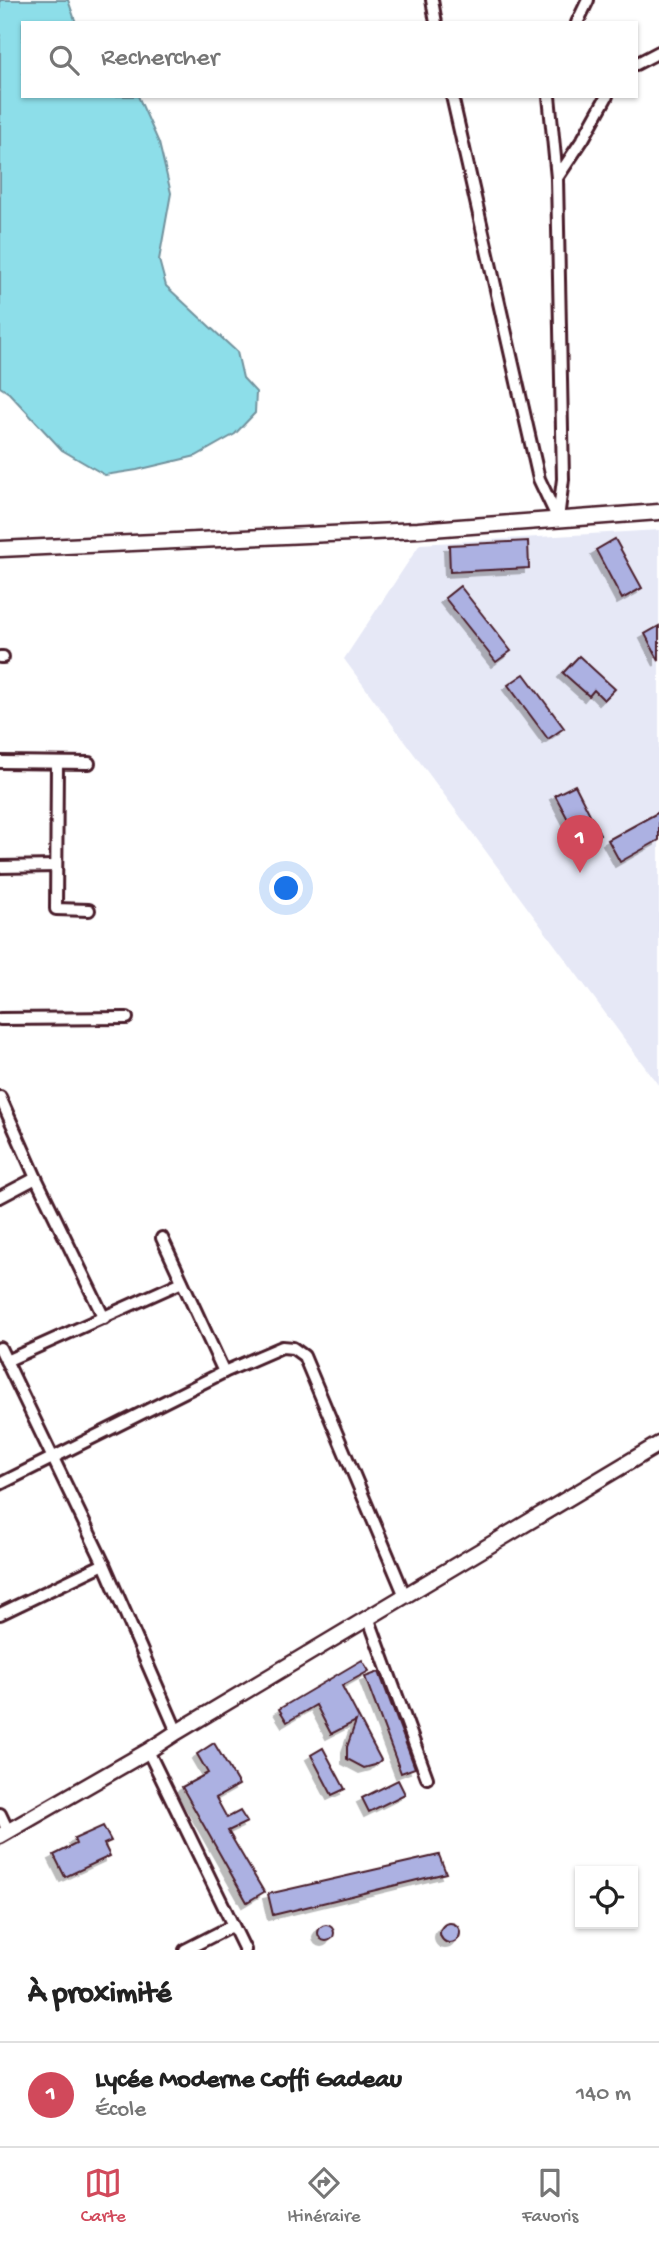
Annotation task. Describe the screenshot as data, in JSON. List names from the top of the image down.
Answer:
{
  "page": {
    "search": "Rechercher",
    "pins": "1",
    "heading": "À proximité",
    "list": [
      {
        "mark": "1",
        "name": "Lycée Moderne Coffi Gadeau",
        "note": "École",
        "value": "140 m"
      }
    ],
    "nav": ["Carte", "Itinéraire", "Favoris"]
  }
}
